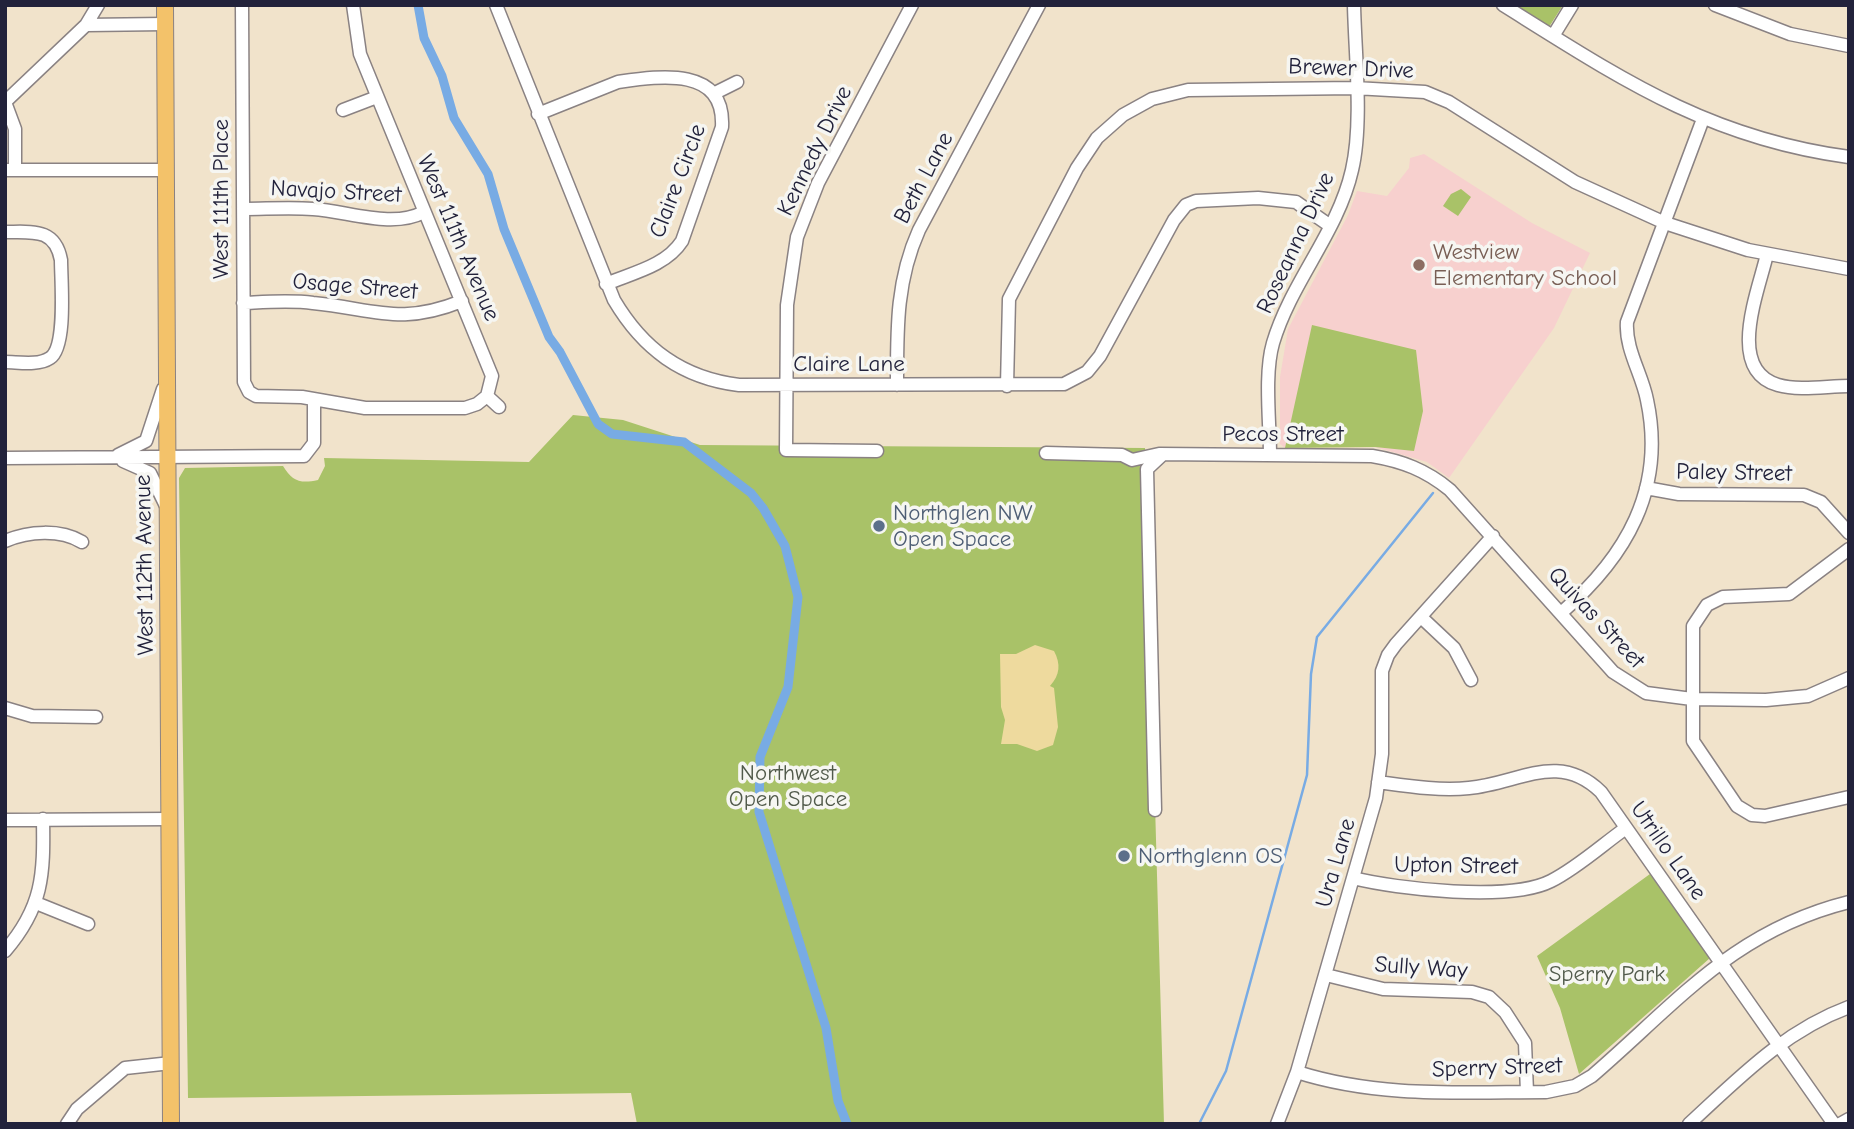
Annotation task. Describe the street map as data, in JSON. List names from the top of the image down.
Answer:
{
  "streets": {
    "main road": ["West 112th Avenue"],
    "street": [
      "Brewer Drive",
      "Kennedy Drive",
      "Beth Lane",
      "Claire Circle",
      "Navajo Street",
      "West 111th Place",
      "West 111th Avenue",
      "Roseanna Drive",
      "Osage Street",
      "Claire Lane",
      "Pecos Street",
      "Paley Street",
      "Quivas Street",
      "Utrillo Lane",
      "Ura Lane",
      "Upton Street",
      "Sully Way",
      "Sperry Street"
    ]
  },
  "crossings": [
    ["Brewer Drive", "Roseanna Drive"],
    ["Brewer Drive", "Claire Lane"],
    ["Kennedy Drive", "Claire Lane"],
    ["Beth Lane", "Claire Lane"],
    ["Claire Circle", "Claire Lane"],
    ["Navajo Street", "West 111th Place"],
    ["Navajo Street", "West 111th Avenue"],
    ["West 111th Place", "Osage Street"],
    ["West 111th Avenue", "Osage Street"],
    ["Roseanna Drive", "Claire Lane"],
    ["Roseanna Drive", "Pecos Street"],
    ["Pecos Street", "Quivas Street"],
    ["Pecos Street", "Ura Lane"],
    ["Quivas Street", "Ura Lane"],
    ["Utrillo Lane", "Ura Lane"],
    ["Utrillo Lane", "Upton Street"],
    ["Utrillo Lane", "Sperry Street"],
    ["Ura Lane", "Upton Street"],
    ["Ura Lane", "Sully Way"],
    ["Ura Lane", "Sperry Street"],
    ["Sully Way", "Sperry Street"]
  ],
  "parks": ["Northwest Open Space", "Sperry Park"],
  "places": ["Westview Elementary School", "Northglen NW Open Space", "Northglenn OS"]
}
